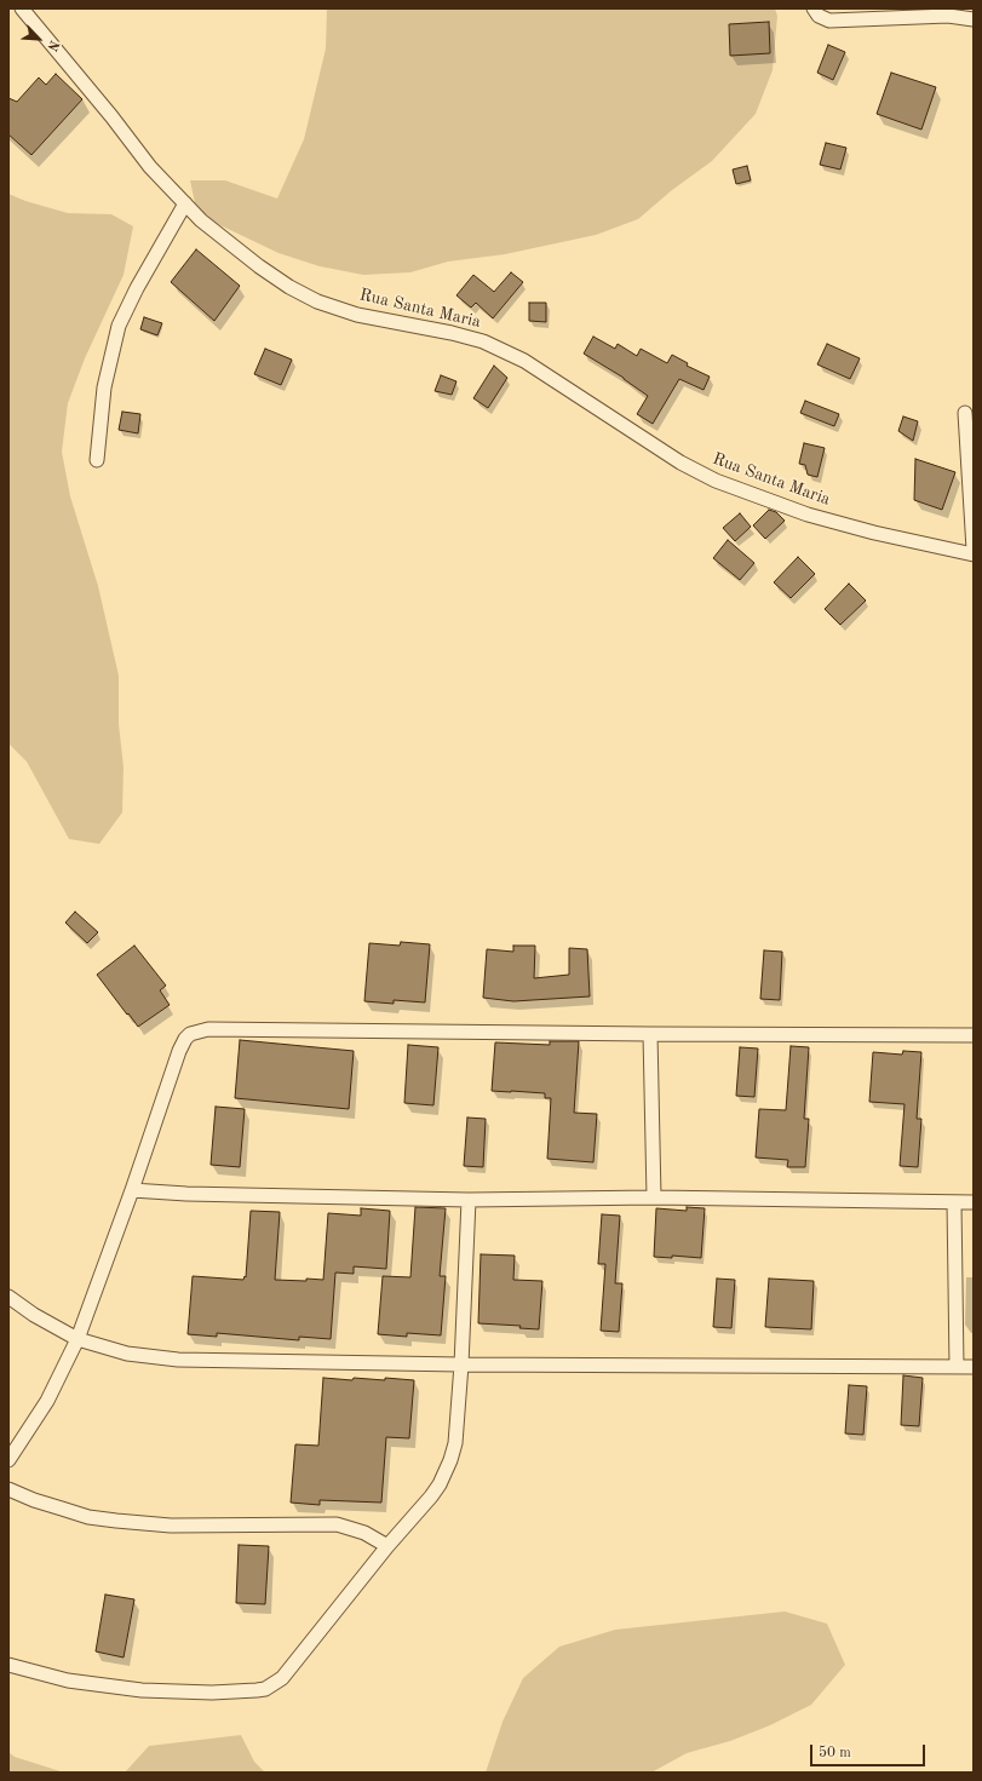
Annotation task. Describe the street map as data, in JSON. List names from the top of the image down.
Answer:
{
  "streets": {
    "street": ["Rua Santa Maria"]
  },
  "scale_bar": "50 m",
  "north": "bottom right"
}
